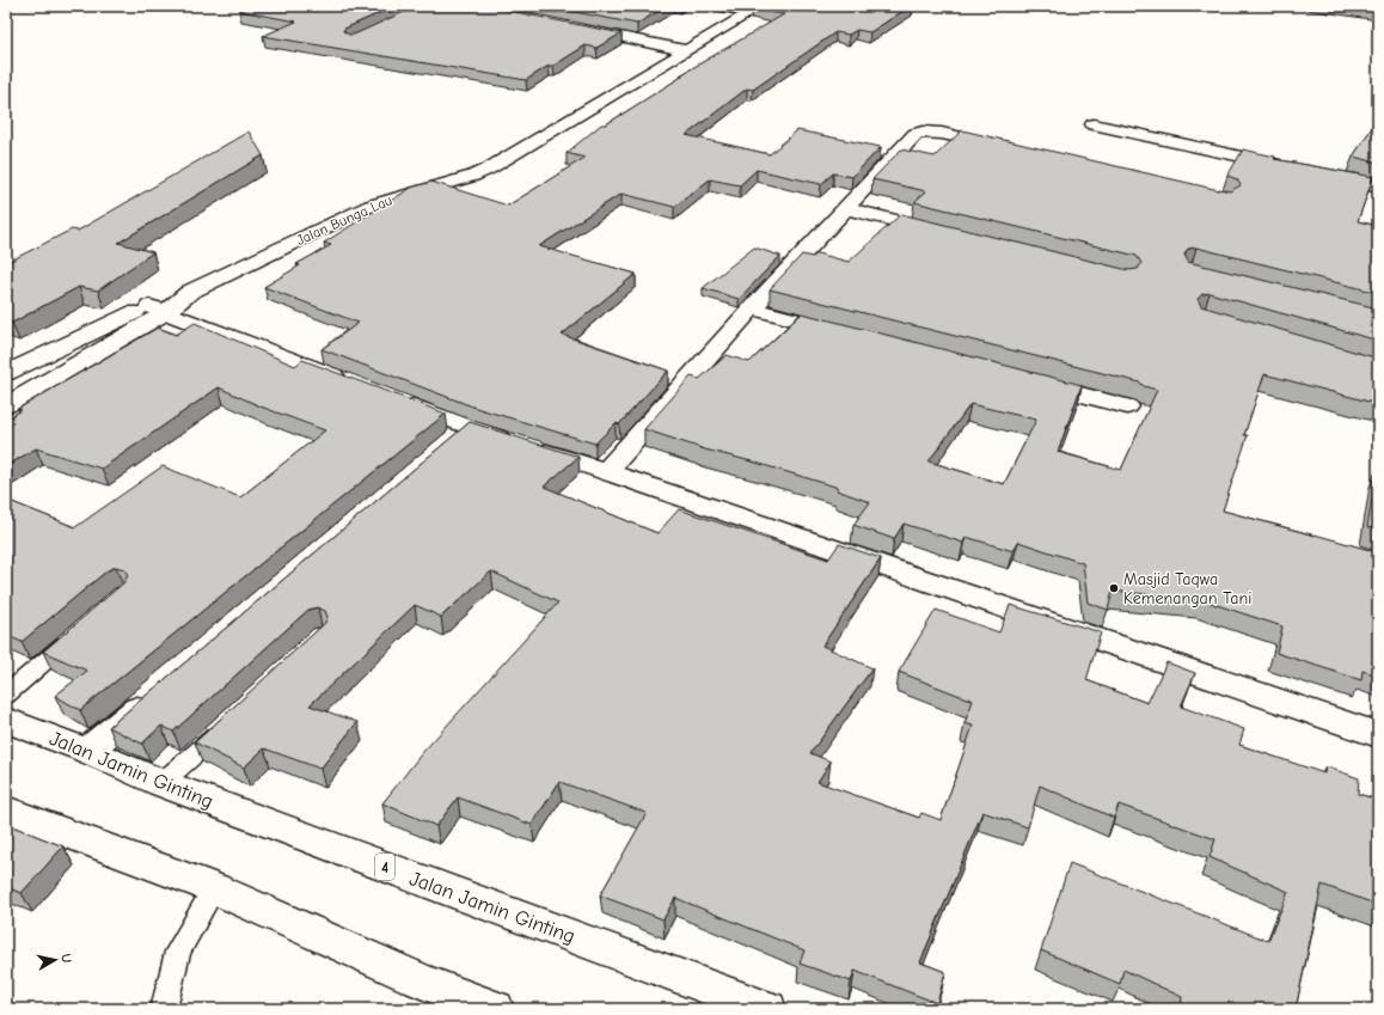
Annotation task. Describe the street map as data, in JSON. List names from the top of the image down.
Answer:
{
  "streets": {
    "main road": ["Jalan Bunga Lau", "Jalan Jamin Ginting", "4"]
  },
  "places": ["Masjid Taqwa Kemenangan Tani"],
  "north": "right"
}
